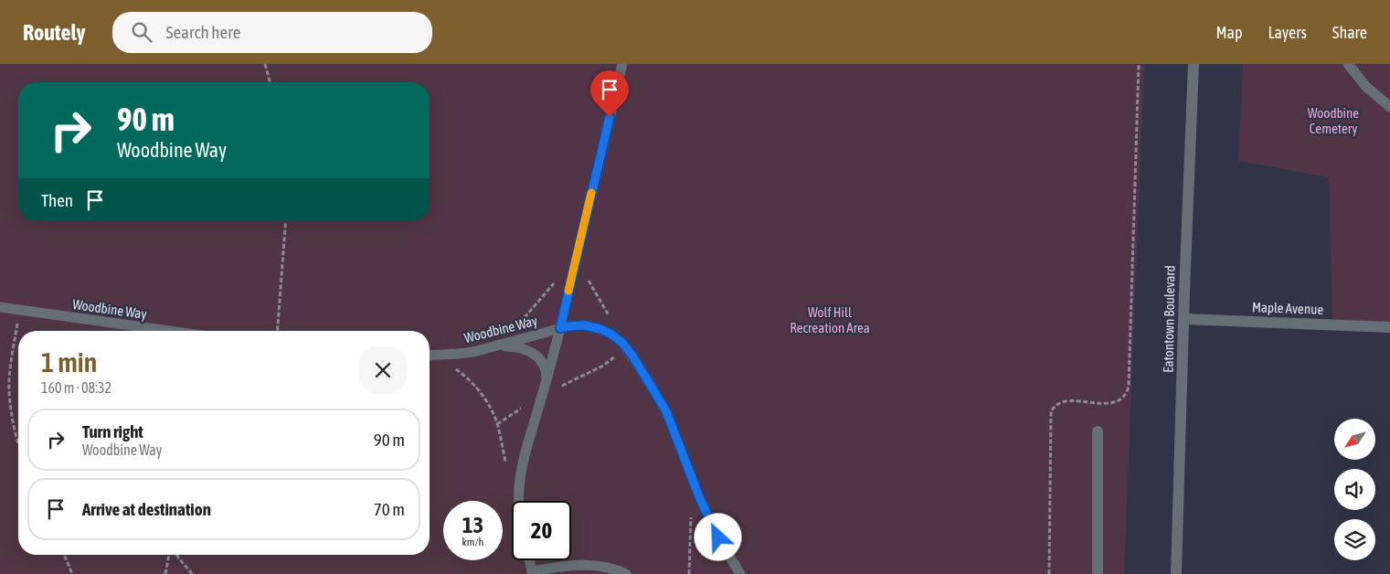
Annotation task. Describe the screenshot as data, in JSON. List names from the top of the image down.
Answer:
{
  "streets": {
    "street": ["Maple Avenue", "Eatontown Boulevard"],
    "lane": ["Woodbine Way"]
  },
  "crossings": [
    ["Maple Avenue", "Eatontown Boulevard"]
  ],
  "parks": ["Woodbine Cemetery", "Wolf Hill Recreation Area"],
  "north": "bottom left",
  "page": {
    "header": "Routely",
    "search": "Search here",
    "nav": ["Map", "Layers", "Share"],
    "turn": ["90 m", "Woodbine Way"],
    "then": "Then",
    "heading": ["1 min", "160 m · 08:32"],
    "list": [
      {
        "name": "Turn right",
        "note": "Woodbine Way",
        "value": "90 m"
      },
      {
        "name": "Arrive at destination",
        "value": "70 m"
      }
    ],
    "speed": "13 km/h",
    "limit": "20"
  }
}
